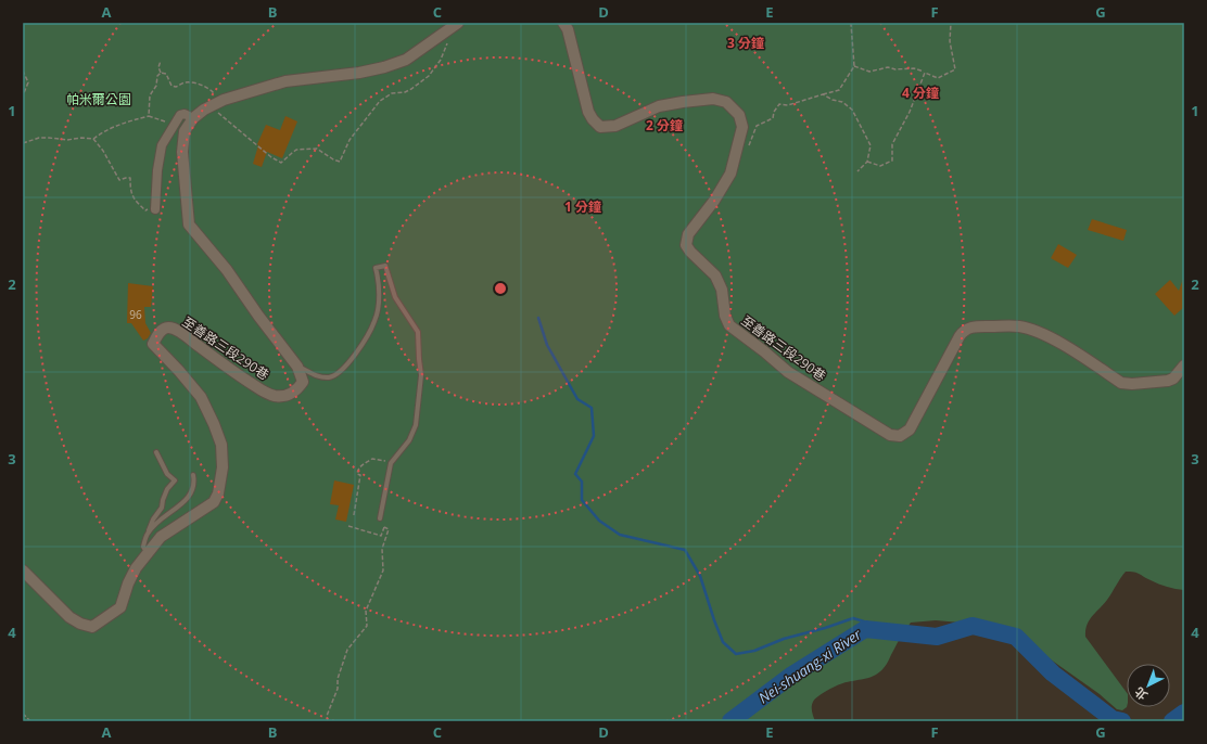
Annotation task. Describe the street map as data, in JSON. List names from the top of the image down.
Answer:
{
  "streets": {
    "street": ["至善路三段290巷"]
  },
  "water": ["Nei-shuang-xi River"],
  "parks": ["帕米爾公園"],
  "house_numbers": ["96"],
  "north": "bottom left",
  "grid": {
    "columns": [
      "A",
      "B",
      "C",
      "D",
      "E",
      "F",
      "G"
    ],
    "rows": [
      "1",
      "2",
      "3",
      "4"
    ]
  },
  "rings": [
    "3 分鐘",
    "4 分鐘",
    "2 分鐘",
    "1 分鐘"
  ]
}
